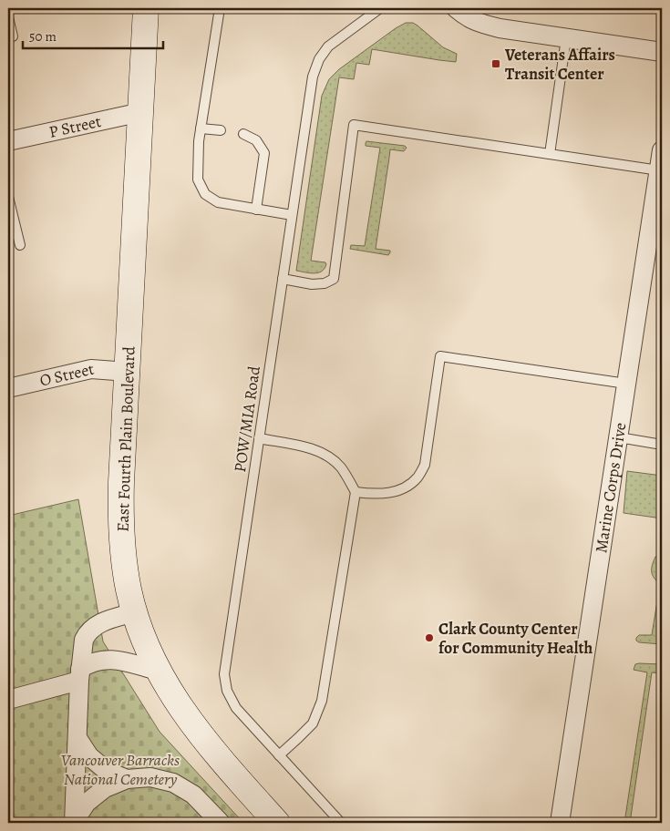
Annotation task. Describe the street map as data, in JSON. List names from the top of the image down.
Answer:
{
  "streets": {
    "main road": ["East Fourth Plain Boulevard"],
    "street": ["P Street", "O Street", "Marine Corps Drive"],
    "lane": ["POW/MIA Road"]
  },
  "crossings": [
    ["P Street", "East Fourth Plain Boulevard"],
    ["O Street", "East Fourth Plain Boulevard"]
  ],
  "parks": ["Vancouver Barracks National Cemetery"],
  "places": {
    "transit": ["Veterans Affairs Transit Center"],
    "other": ["Clark County Center for Community Health"]
  },
  "scale_bar": "50 m"
}
